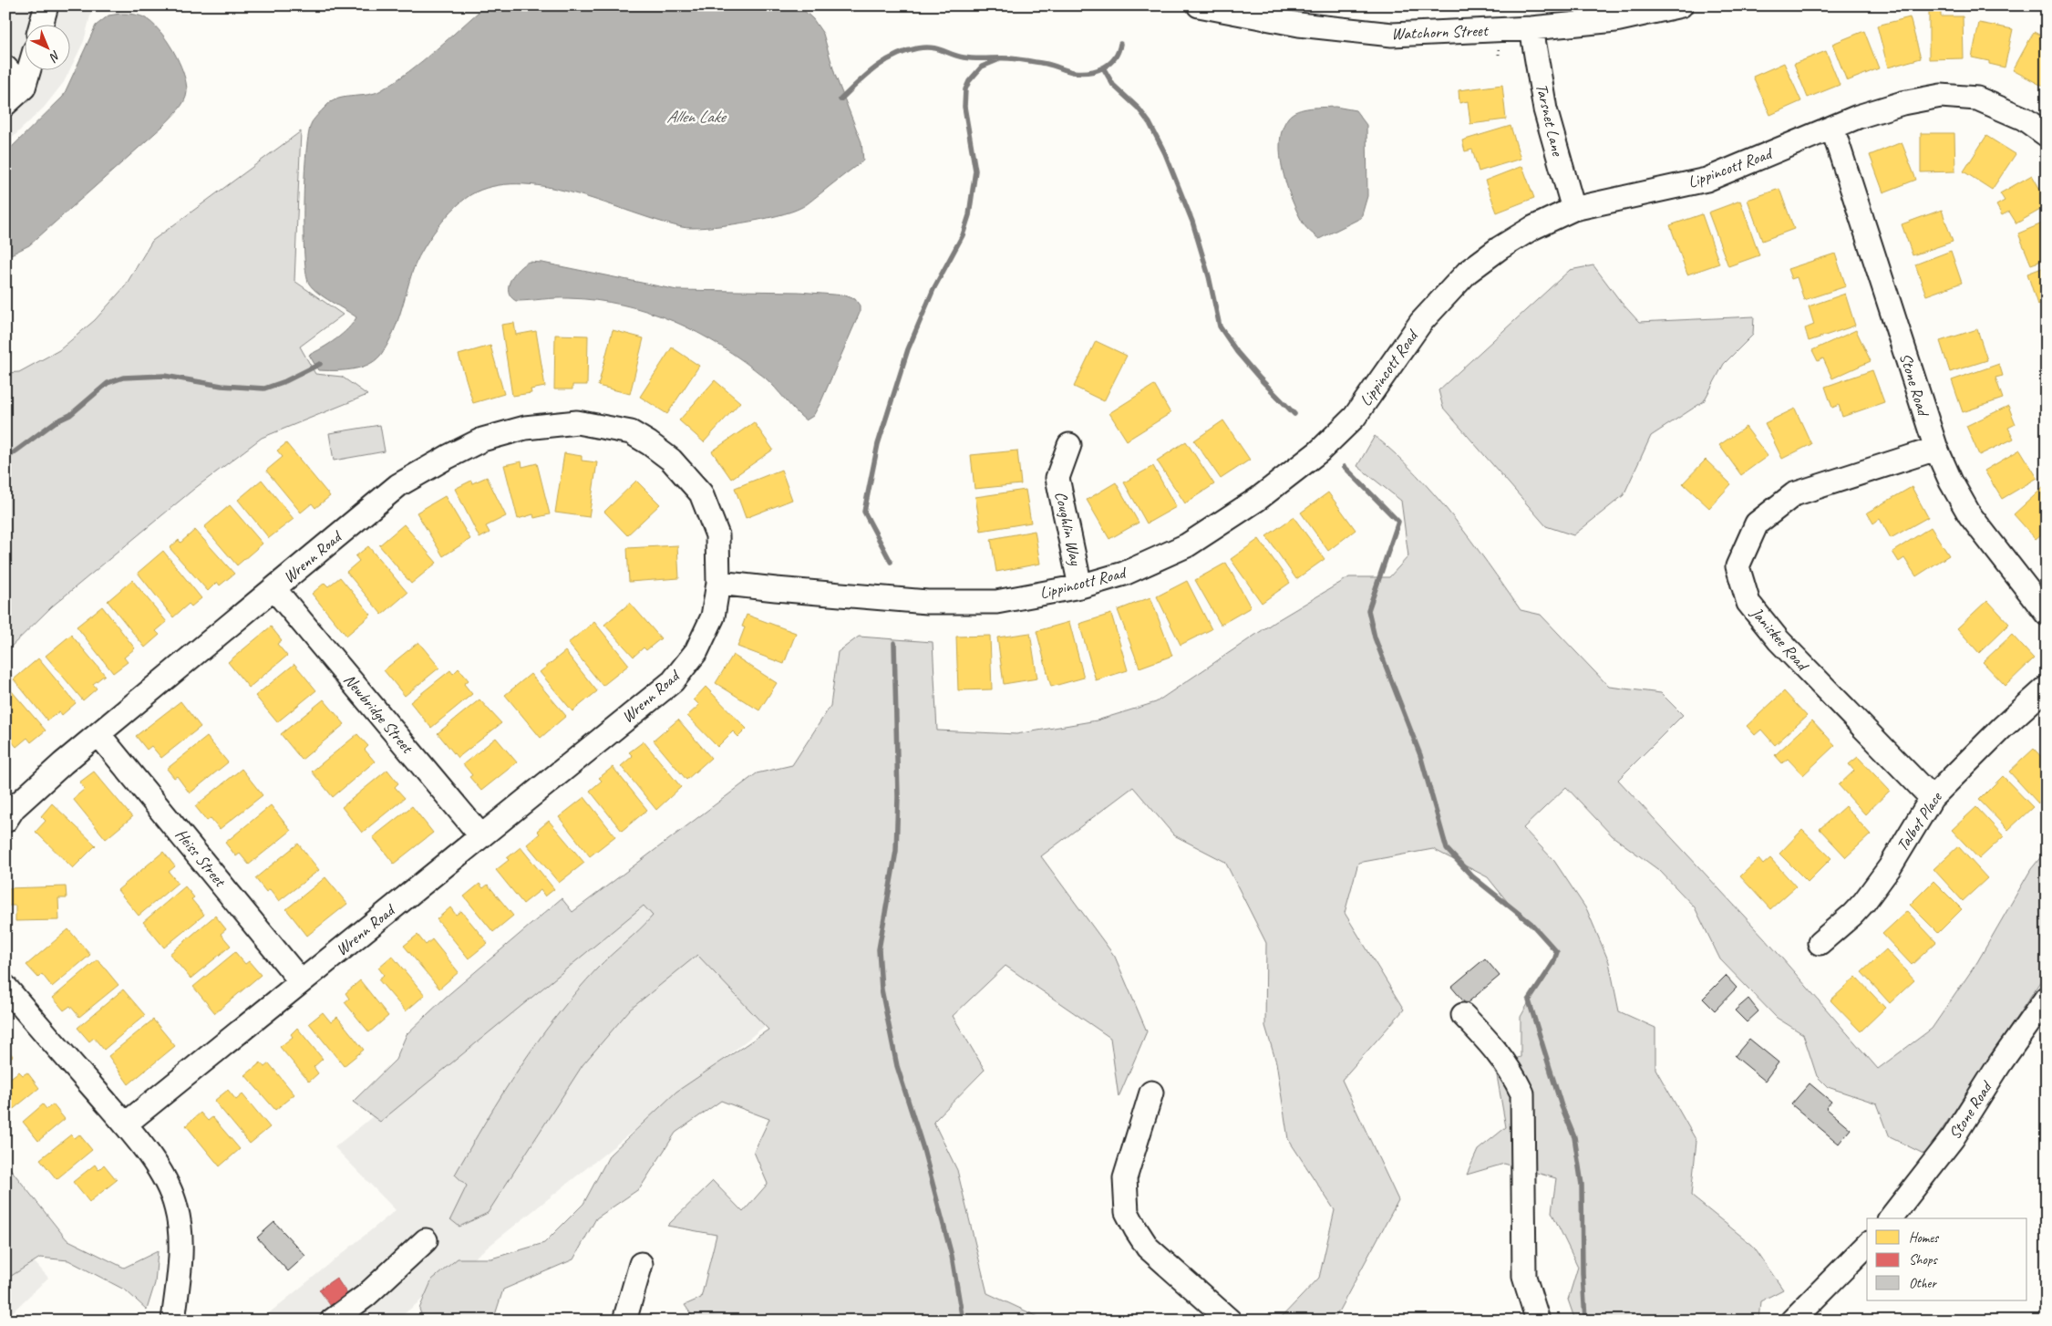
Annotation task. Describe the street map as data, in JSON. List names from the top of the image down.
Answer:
{
  "streets": {
    "street": [
      "Watchorn Street",
      "Tarsnet Lane",
      "Lippincott Road",
      "Stone Road",
      "Coughlin Way",
      "Wrenn Road",
      "Janiskee Road",
      "Newbridge Street",
      "Talbot Place",
      "Heiss Street"
    ]
  },
  "crossings": [
    ["Watchorn Street", "Tarsnet Lane"],
    ["Tarsnet Lane", "Lippincott Road"],
    ["Lippincott Road", "Stone Road"],
    ["Lippincott Road", "Coughlin Way"],
    ["Lippincott Road", "Wrenn Road"],
    ["Stone Road", "Janiskee Road"],
    ["Wrenn Road", "Newbridge Street"],
    ["Wrenn Road", "Heiss Street"],
    ["Janiskee Road", "Talbot Place"]
  ],
  "water": ["Allen Lake"],
  "legend": ["Homes", "Shops", "Other"],
  "north": "bottom right"
}
